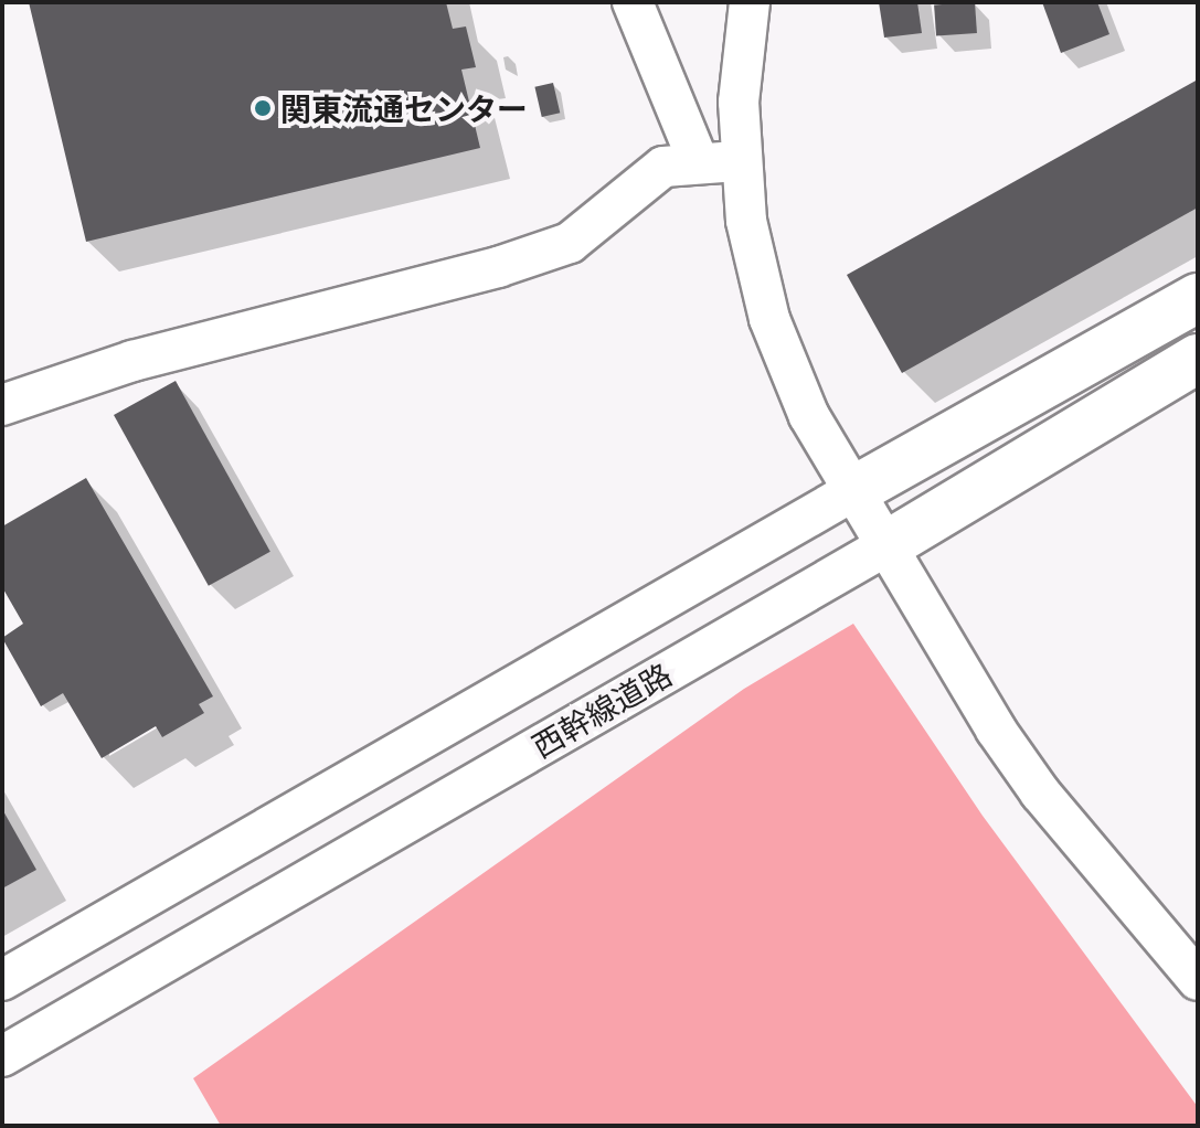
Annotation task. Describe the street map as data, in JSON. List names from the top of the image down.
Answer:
{
  "streets": {
    "main road": ["西幹線道路"]
  },
  "places": ["関東流通センター"]
}
